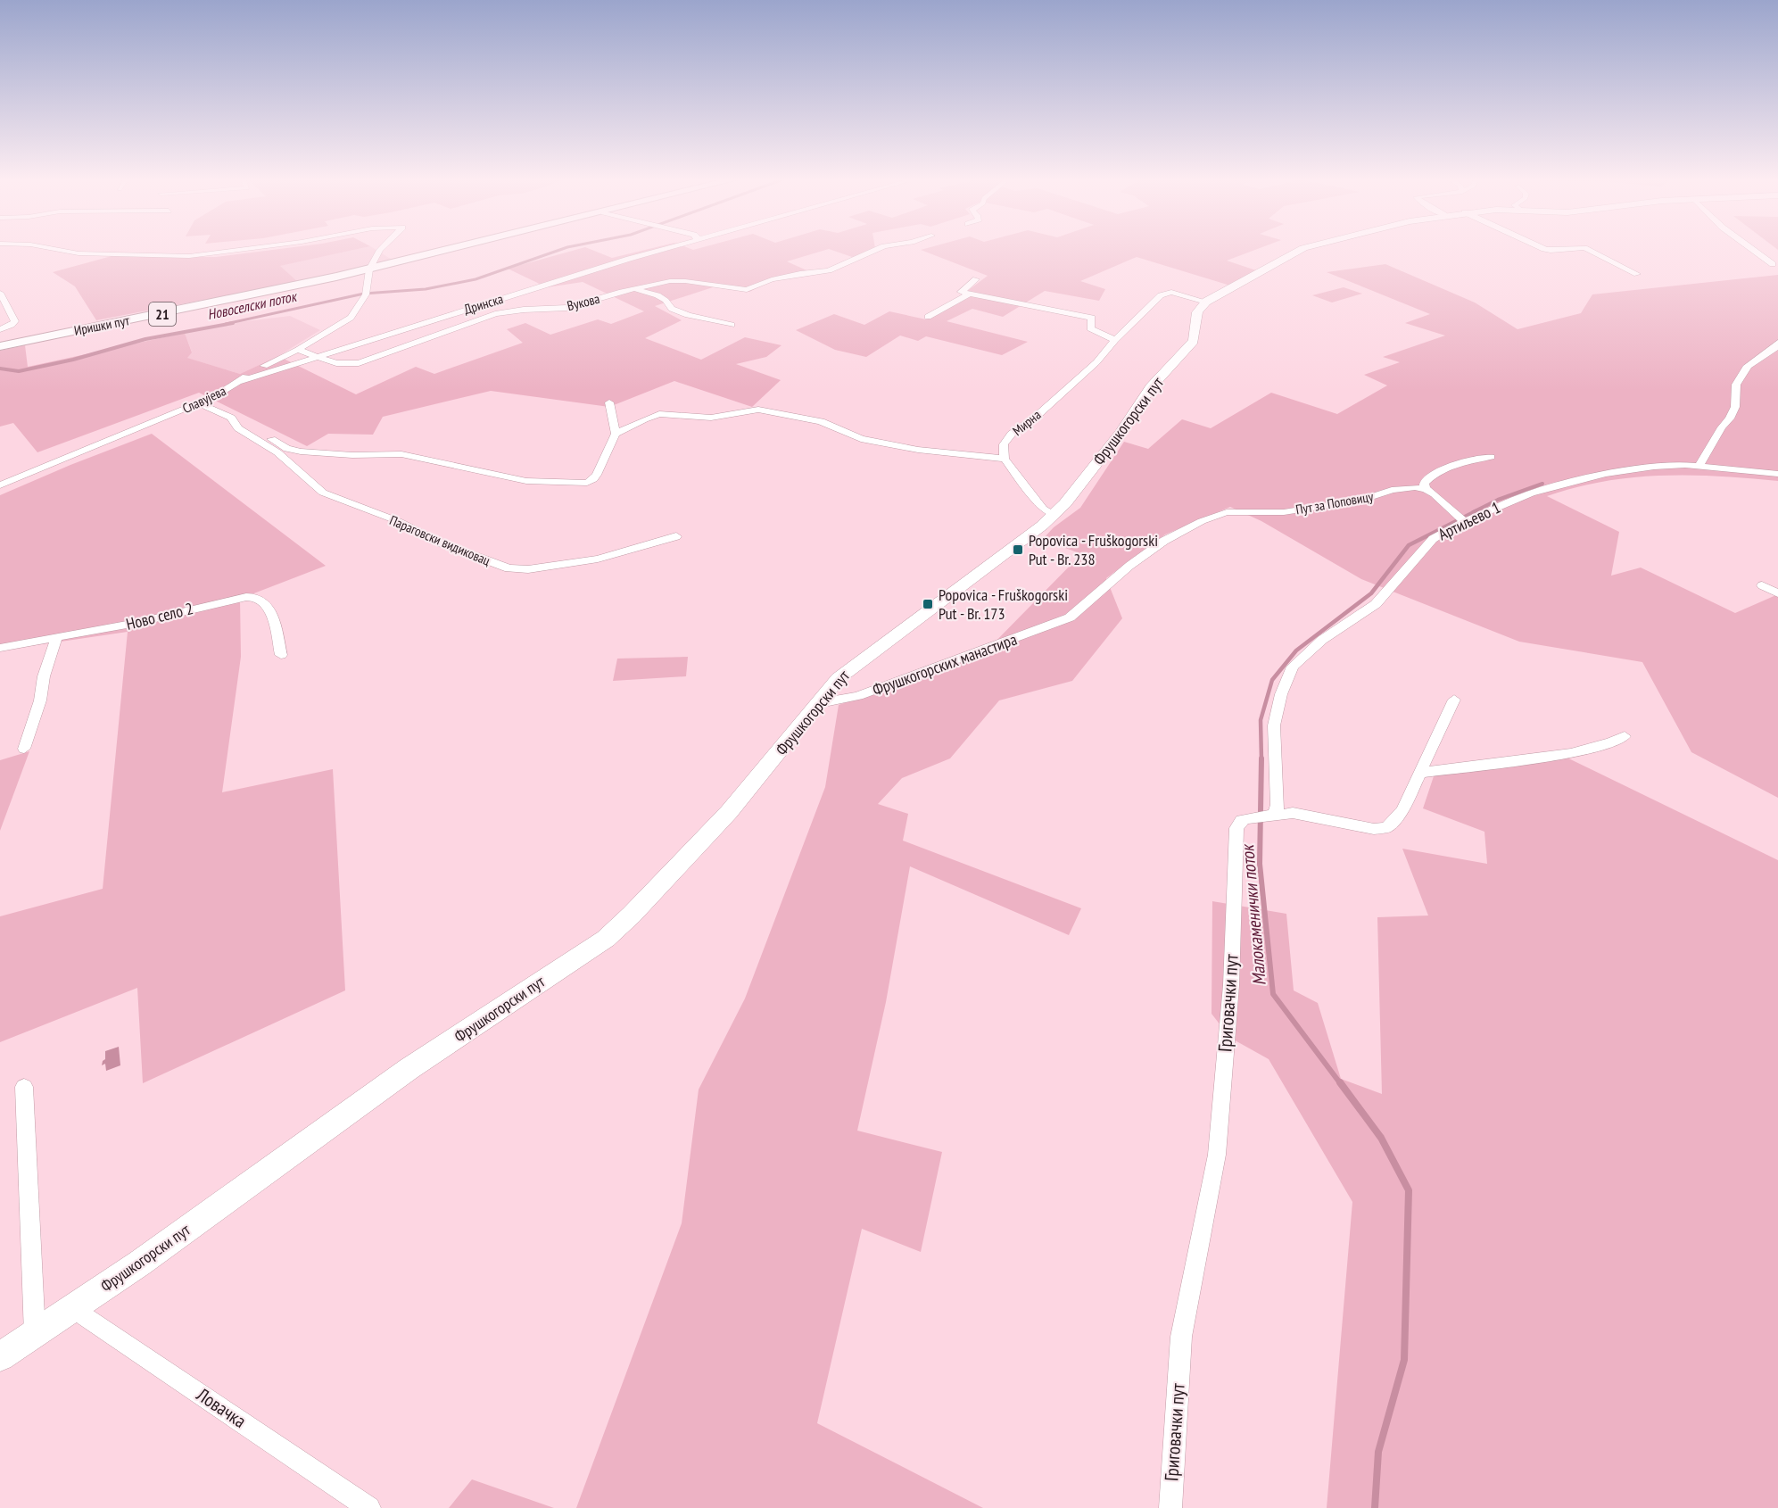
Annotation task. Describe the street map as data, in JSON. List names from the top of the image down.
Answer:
{
  "streets": {
    "main road": ["21", "Иришки пут"],
    "street": [
      "Вукова",
      "Дринска",
      "Славујева",
      "Фрушкогорски пут",
      "Мирна",
      "Пут за Поповицу",
      "Артиљево 1",
      "Параговски видиковац",
      "Ново село 2",
      "Фрушкогорских манастира",
      "Григовачки пут",
      "Ловачка"
    ]
  },
  "crossings": [
    ["Вукова", "Дринска"],
    ["Вукова", "Славујева"],
    ["Дринска", "Славујева"],
    ["Иришки пут", "Славујева"],
    ["Славујева", "Параговски видиковац"],
    ["Фрушкогорски пут", "Мирна"],
    ["Фрушкогорски пут", "Фрушкогорских манастира"],
    ["Фрушкогорски пут", "Ловачка"],
    ["Пут за Поповицу", "Фрушкогорских манастира"],
    ["Артиљево 1", "Григовачки пут"]
  ],
  "water": ["Новоселски поток", "Малокаменички поток"],
  "places": {
    "transit": ["Popovica - Fruškogorski Put - Br. 238", "Popovica - Fruškogorski Put - Br. 173"]
  }
}
